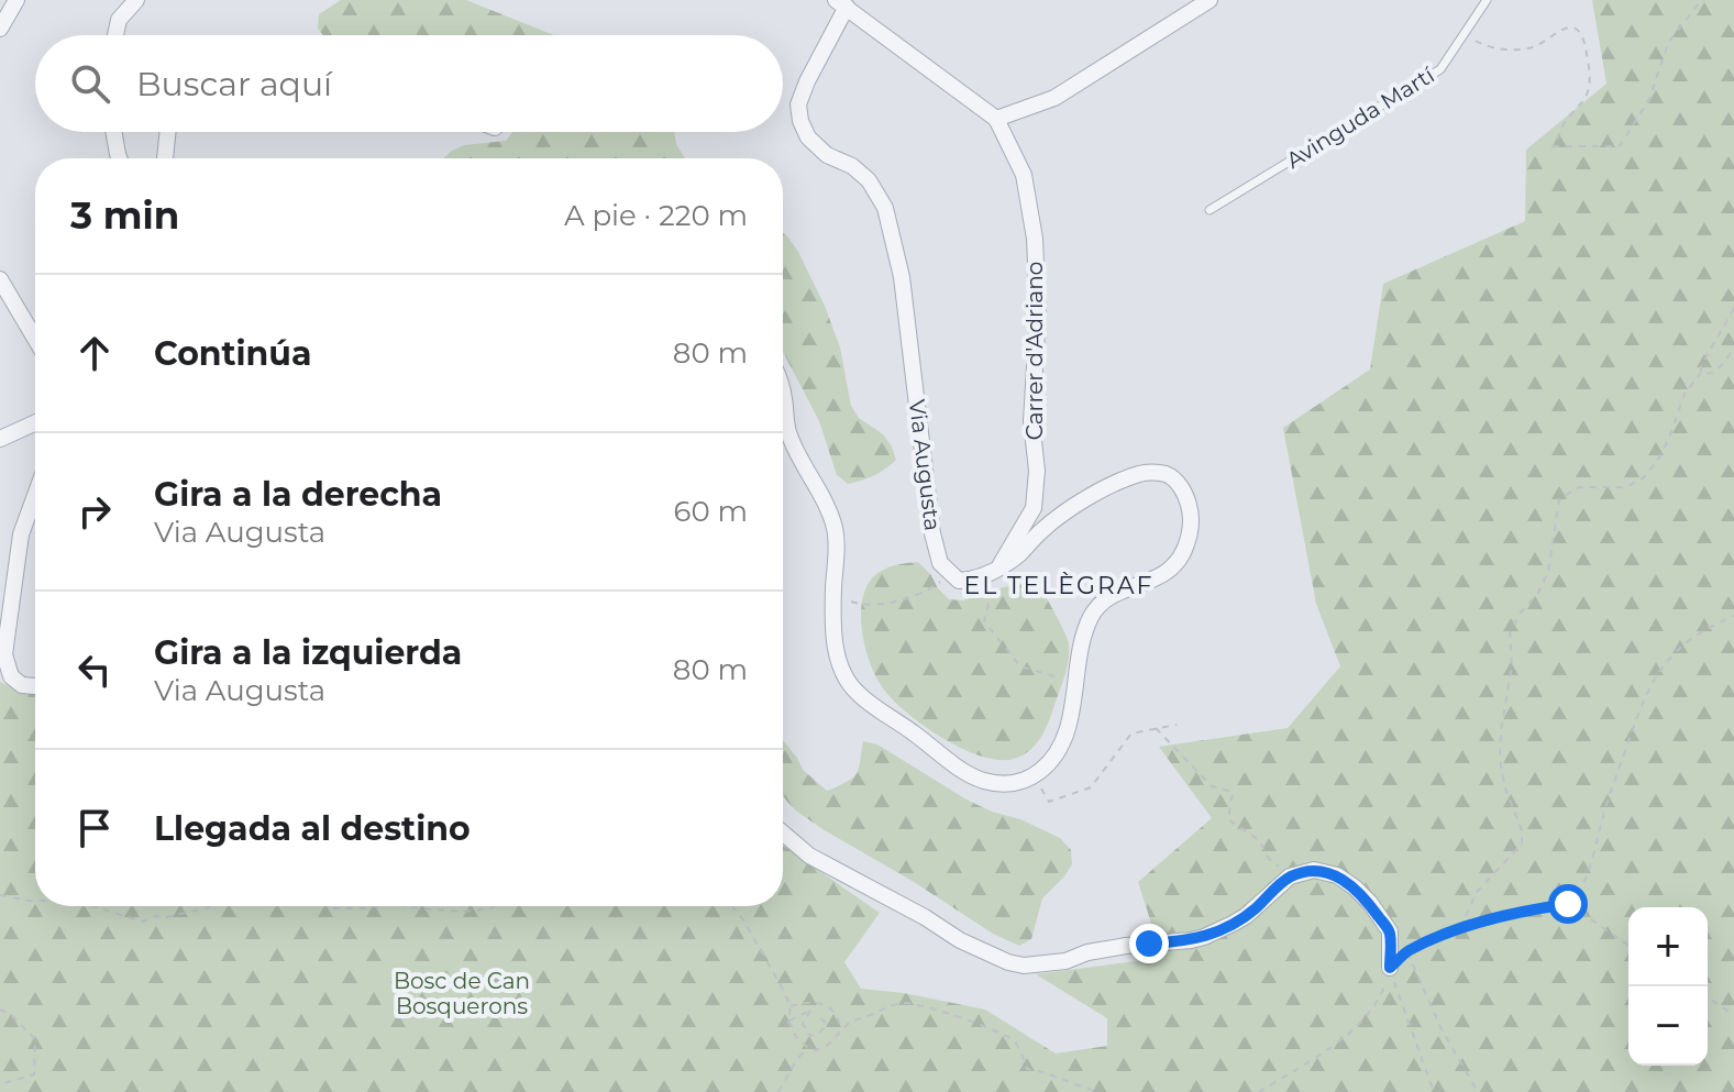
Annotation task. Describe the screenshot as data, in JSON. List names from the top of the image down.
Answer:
{
  "streets": {
    "street": ["Carrer d'Adriano", "Via Augusta"],
    "lane": ["Avinguda Martí"]
  },
  "crossings": [
    ["Carrer d'Adriano", "Via Augusta"]
  ],
  "districts": ["EL TELÈGRAF"],
  "parks": ["Bosc de Can Bosquerons"],
  "page": {
    "search": "Buscar aquí",
    "heading": ["3 min", "A pie · 220 m"],
    "list": [
      ["Continúa", "80 m"],
      ["Gira a la derecha", "Via Augusta", "60 m"],
      ["Gira a la izquierda", "Via Augusta", "80 m"],
      "Llegada al destino"
    ],
    "map_buttons": ["+", "−"]
  }
}
